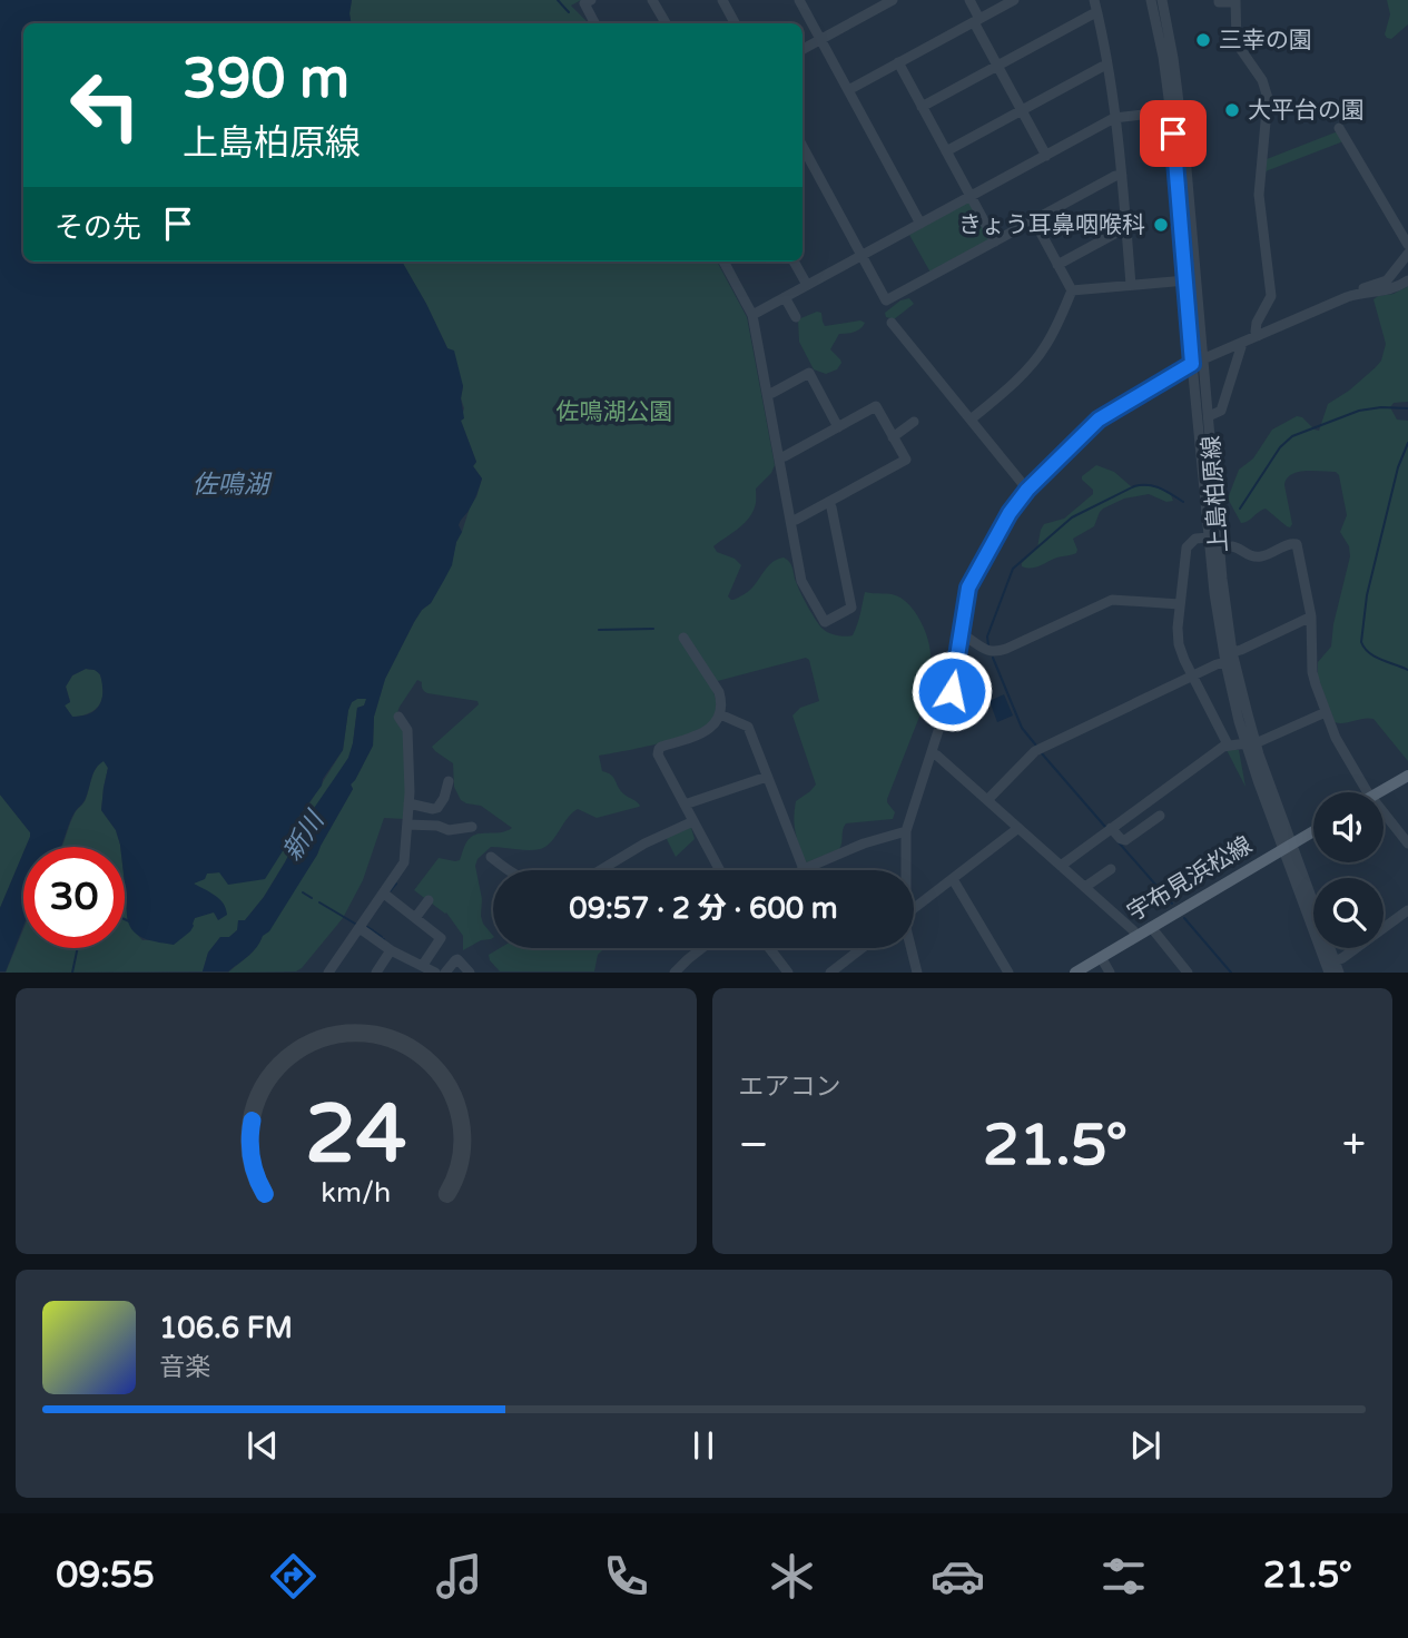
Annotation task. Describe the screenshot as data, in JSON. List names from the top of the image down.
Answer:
{
  "streets": {
    "main road": ["宇布見浜松線"],
    "street": ["上島柏原線"]
  },
  "crossings": [
    ["上島柏原線", "宇布見浜松線"]
  ],
  "water": ["佐鳴湖", "新川"],
  "parks": ["佐鳴湖公園"],
  "places": ["三幸の園", "大平台の園", "きょう耳鼻咽喉科"],
  "page": {
    "turn": ["390 m", "上島柏原線"],
    "then": "その先",
    "limit": "30",
    "trip": "09:57 · 2 分 · 600 m",
    "tile": "エアコン",
    "heat": ["−", "21.5°", "+"],
    "song": ["106.6 FM", "音楽"],
    "tabs": ["09:55", "21.5°"],
    "gauge": ["24", "km/h"]
  }
}
